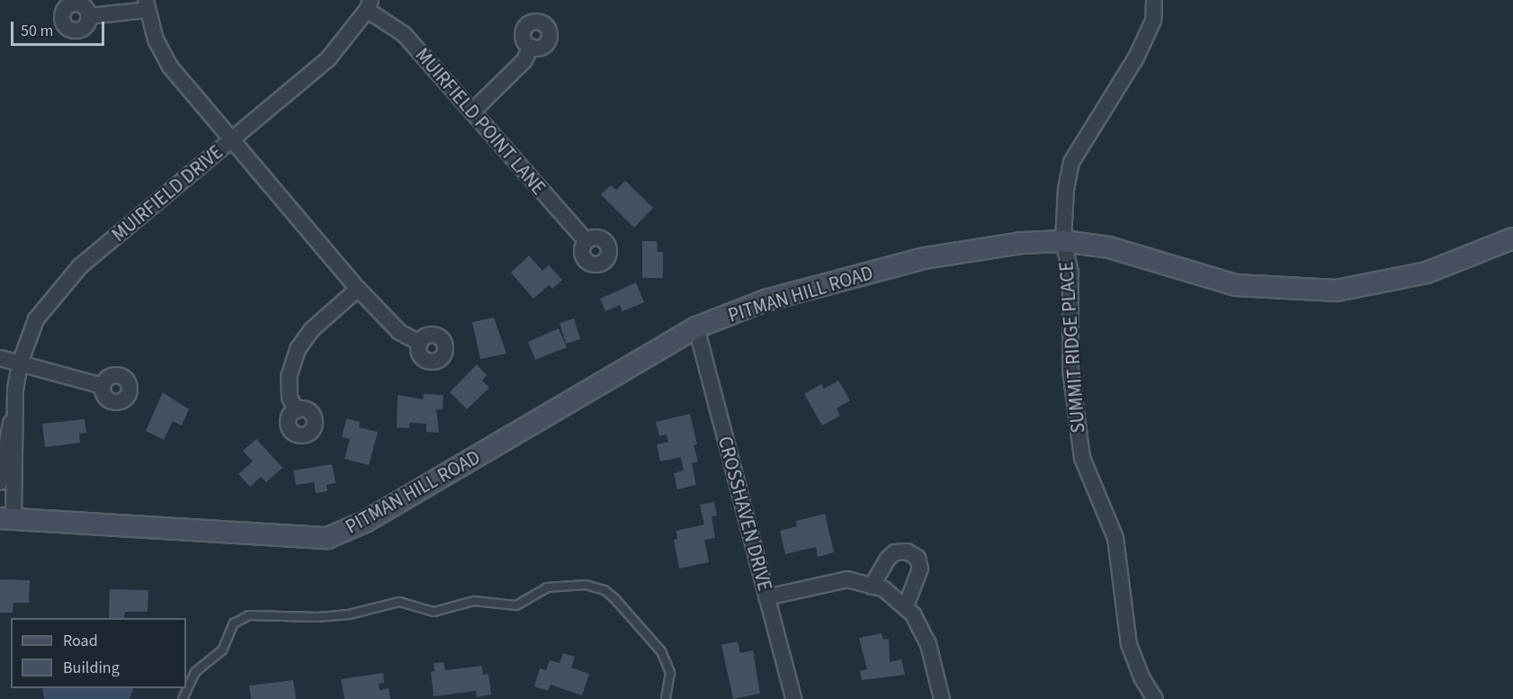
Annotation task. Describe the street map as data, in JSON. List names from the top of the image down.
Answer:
{
  "streets": {
    "street": [
      "MUIRFIELD POINT LANE",
      "MUIRFIELD DRIVE",
      "PITMAN HILL ROAD",
      "SUMMIT RIDGE PLACE",
      "CROSSHAVEN DRIVE"
    ]
  },
  "crossings": [
    ["MUIRFIELD POINT LANE", "MUIRFIELD DRIVE"],
    ["MUIRFIELD DRIVE", "PITMAN HILL ROAD"],
    ["PITMAN HILL ROAD", "SUMMIT RIDGE PLACE"],
    ["PITMAN HILL ROAD", "CROSSHAVEN DRIVE"]
  ],
  "legend": ["Road", "Building"],
  "scale_bar": "50 m"
}
